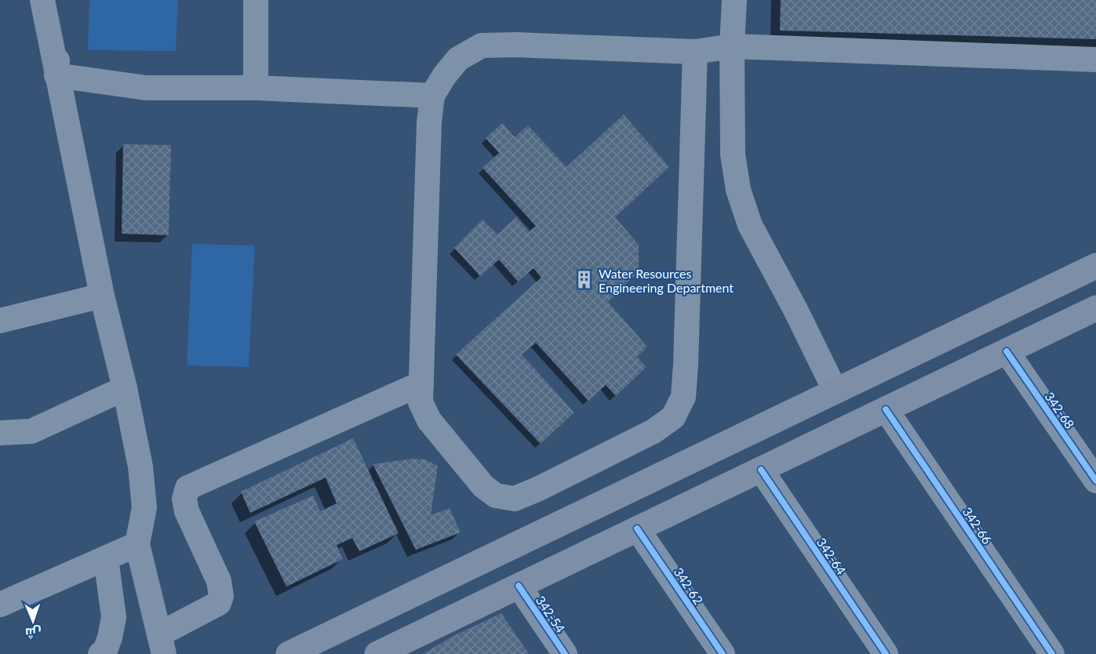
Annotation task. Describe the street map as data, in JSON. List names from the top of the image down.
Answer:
{
  "streets": {
    "street": [
      "342-68",
      "342-66",
      "342-64",
      "342-62",
      "342-54"
    ]
  },
  "places": {
    "building": ["Water Resources Engineering Department"]
  },
  "north": "bottom"
}
